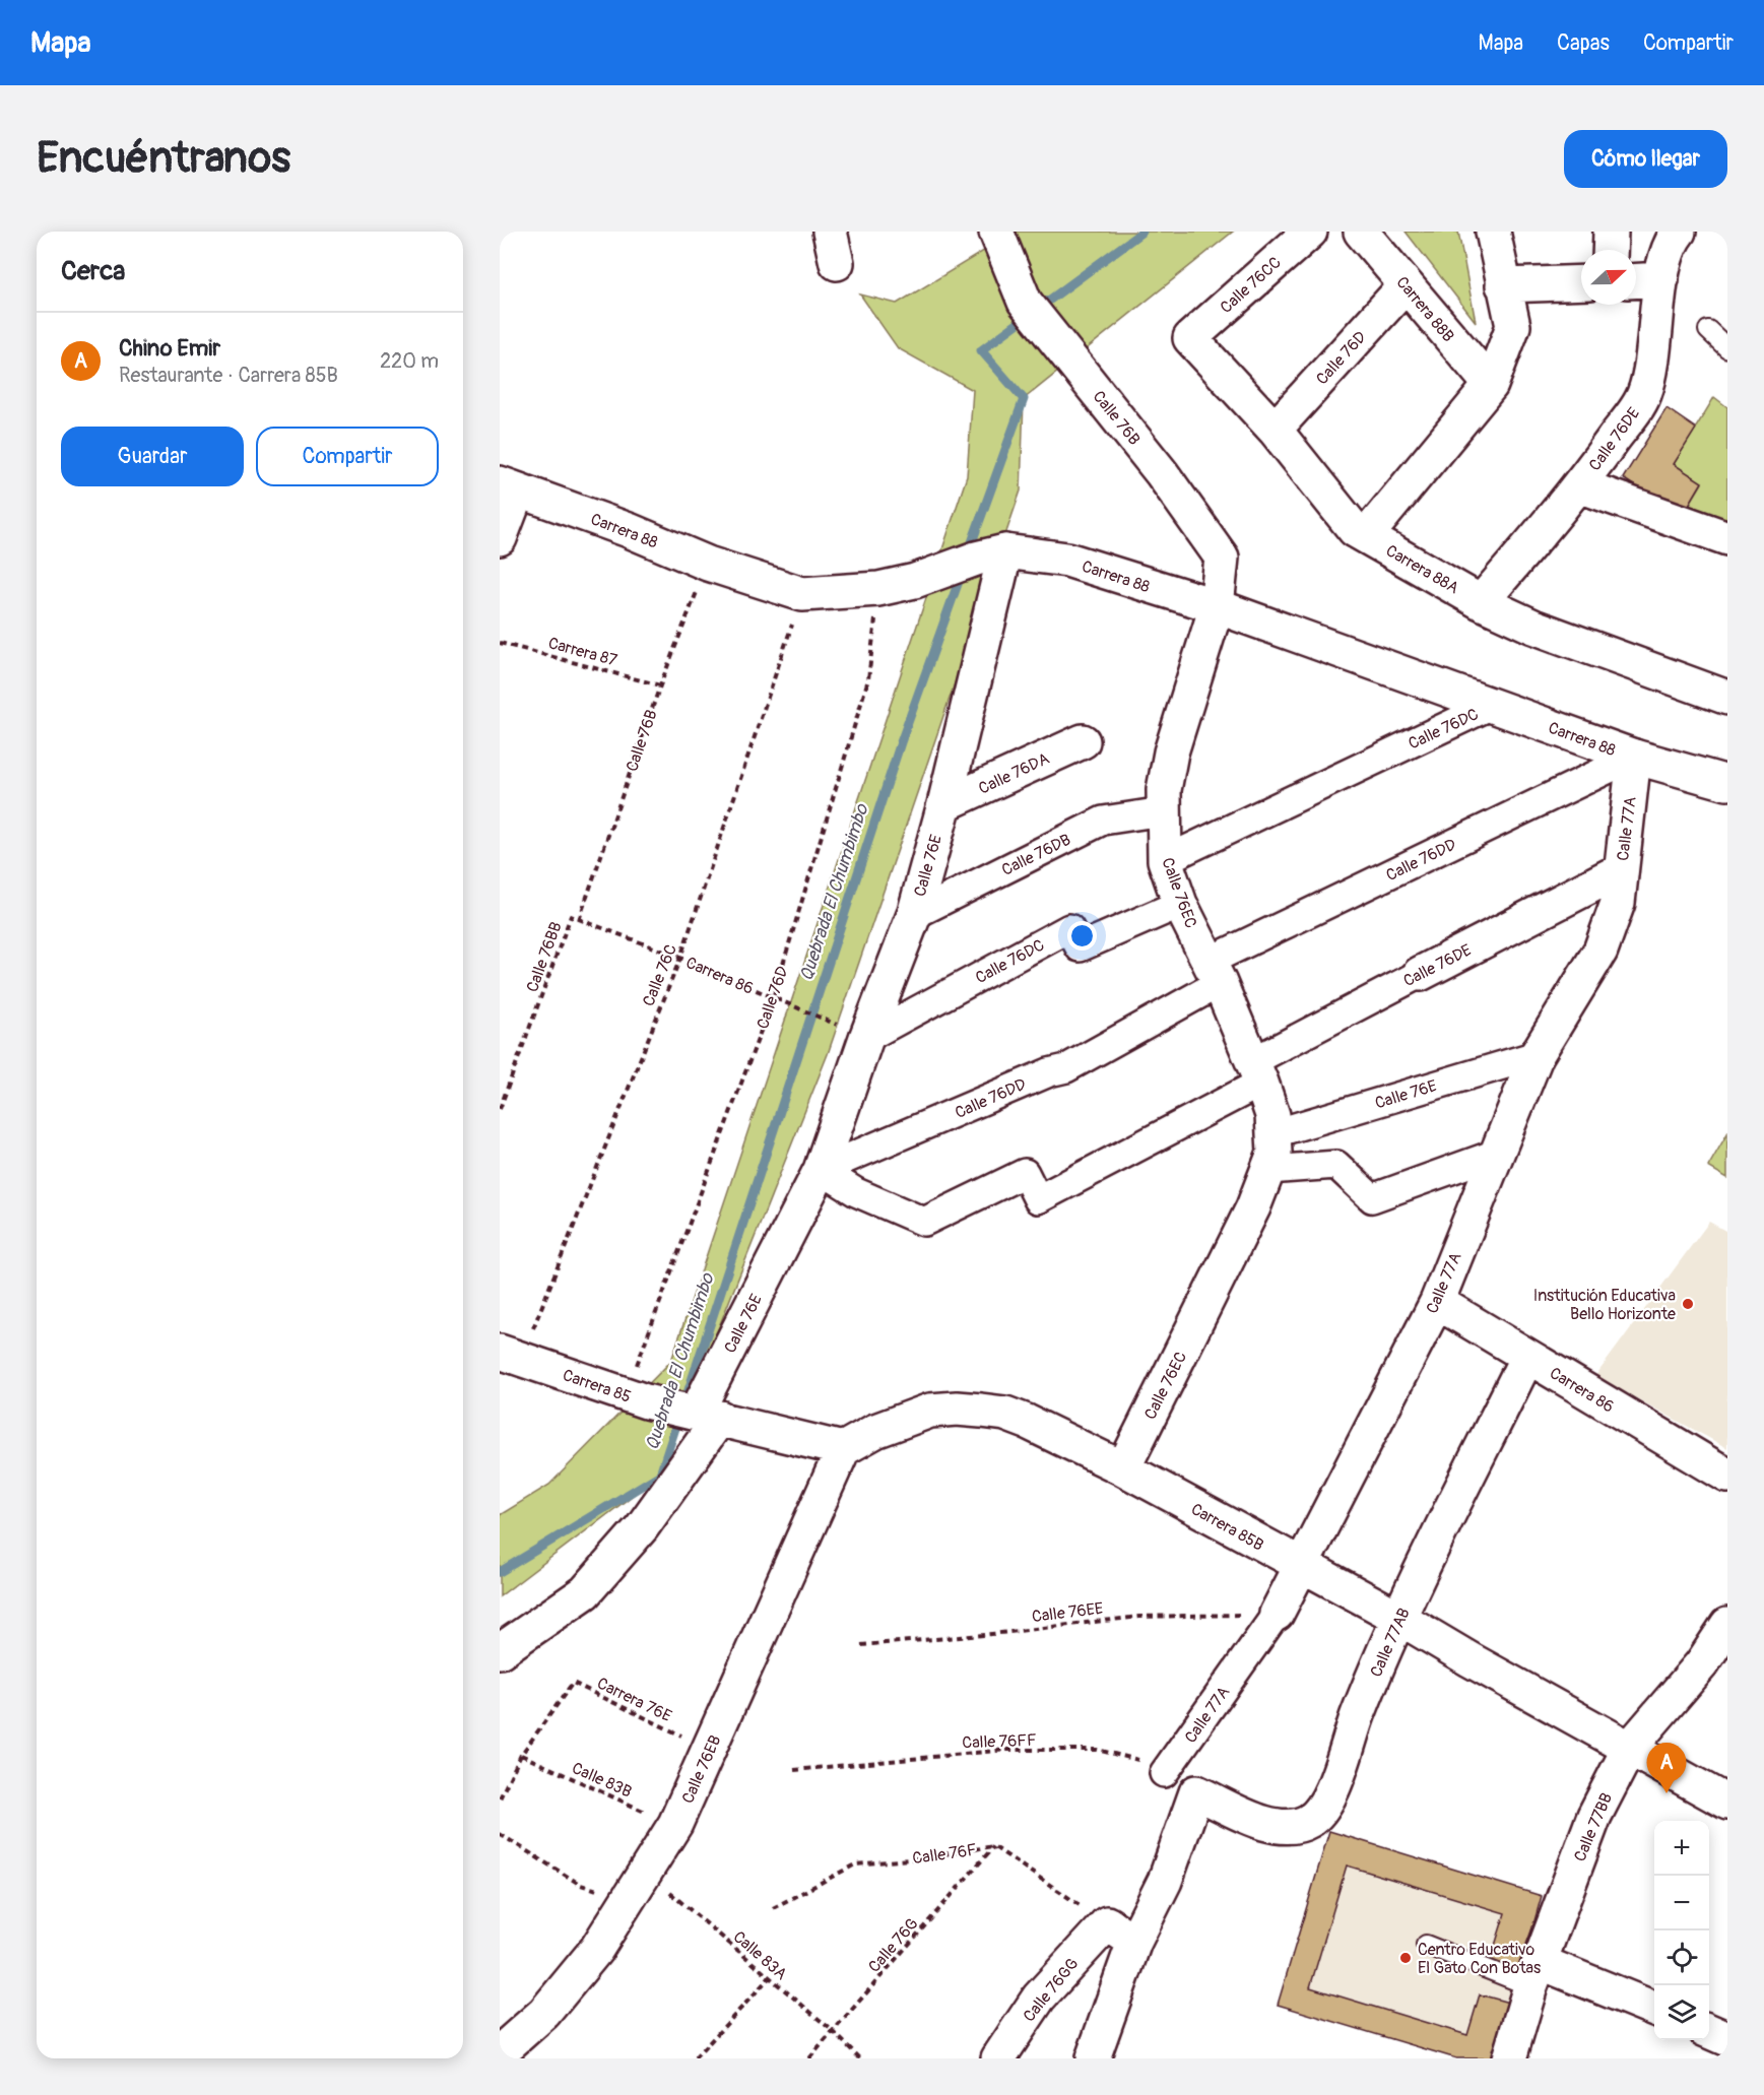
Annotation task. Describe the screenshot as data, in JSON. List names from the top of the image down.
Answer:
{
  "streets": {
    "street": [
      "Calle 76CC",
      "Carrera 88B",
      "Calle 76D",
      "Calle 76B",
      "Calle 76DE",
      "Carrera 88",
      "Carrera 88A",
      "Calle 76DC",
      "Calle 76DA",
      "Calle 77A",
      "Calle 76DB",
      "Calle 76DD",
      "Calle 76E",
      "Calle 76EC",
      "Carrera 86",
      "Carrera 85",
      "Carrera 85B",
      "Calle 77AB",
      "Calle 76EB",
      "Calle 77BB",
      "Calle 76GG"
    ],
    "path": [
      "Carrera 87",
      "Calle 76BB",
      "Calle 76C",
      "Calle 76EE",
      "Carrera 76E",
      "Calle 76FF",
      "Calle 83B",
      "Calle 76F",
      "Calle 76G",
      "Calle 83A"
    ]
  },
  "crossings": [
    ["Calle 76CC", "Carrera 88A"],
    ["Carrera 88B", "Calle 76D"],
    ["Calle 76D", "Carrera 88"],
    ["Calle 76D", "Carrera 88A"],
    ["Calle 76D", "Carrera 86"],
    ["Calle 76D", "Carrera 85"],
    ["Calle 76B", "Carrera 88"],
    ["Calle 76B", "Carrera 87"],
    ["Calle 76B", "Calle 76EC"],
    ["Calle 76B", "Carrera 86"],
    ["Calle 76DE", "Carrera 88A"],
    ["Calle 76DE", "Calle 77A"],
    ["Calle 76DE", "Calle 76EC"],
    ["Carrera 88", "Calle 76DC"],
    ["Carrera 88", "Calle 77A"],
    ["Carrera 88", "Calle 76DD"],
    ["Carrera 88", "Calle 76E"],
    ["Carrera 88", "Calle 76EC"],
    ["Carrera 88", "Calle 76C"],
    ["Calle 76DC", "Calle 76E"],
    ["Calle 76DC", "Calle 76EC"],
    ["Calle 76DC", "Carrera 86"],
    ["Calle 76DA", "Calle 76E"],
    ["Calle 77A", "Calle 76DD"],
    ["Calle 77A", "Calle 76E"],
    ["Calle 77A", "Carrera 86"],
    ["Calle 77A", "Carrera 85B"],
    ["Calle 77A", "Calle 76EE"],
    ["Calle 77A", "Calle 76FF"],
    ["Calle 76DB", "Calle 76E"],
    ["Calle 76DB", "Calle 76EC"],
    ["Calle 76DD", "Calle 76E"],
    ["Calle 76DD", "Calle 76EC"],
    ["Calle 76E", "Calle 76EC"],
    ["Calle 76E", "Carrera 86"],
    ["Calle 76E", "Carrera 85"],
    ["Calle 76EC", "Carrera 85B"],
    ["Calle 76BB", "Carrera 86"],
    ["Calle 76C", "Carrera 86"],
    ["Calle 76C", "Carrera 85"],
    ["Carrera 86", "Calle 77AB"],
    ["Carrera 85B", "Calle 77AB"],
    ["Carrera 85B", "Calle 76EB"],
    ["Carrera 85B", "Calle 77BB"],
    ["Carrera 76E", "Calle 76EB"],
    ["Carrera 76E", "Calle 83B"],
    ["Calle 76EB", "Calle 83B"],
    ["Calle 76EB", "Calle 83A"],
    ["Calle 76F", "Calle 76G"],
    ["Calle 76F", "Calle 76GG"],
    ["Calle 76G", "Calle 83A"]
  ],
  "water": ["Quebrada El Chumbimbo"],
  "places": ["Institución Educativa Bello Horizonte", "Centro Educativo El Gato Con Botas"],
  "north": "right",
  "page": {
    "header": "Mapa",
    "nav": ["Mapa", "Capas", "Compartir"],
    "buttons": [
      "Cómo llegar",
      ["Guardar", "Compartir"]
    ],
    "title": "Encuéntranos",
    "heading": "Cerca",
    "list": [
      {
        "mark": "A",
        "name": "Chino Emir",
        "note": "Restaurante · Carrera 85B",
        "value": "220 m"
      }
    ],
    "pins": "A",
    "map_buttons": ["+", "−"]
  }
}
